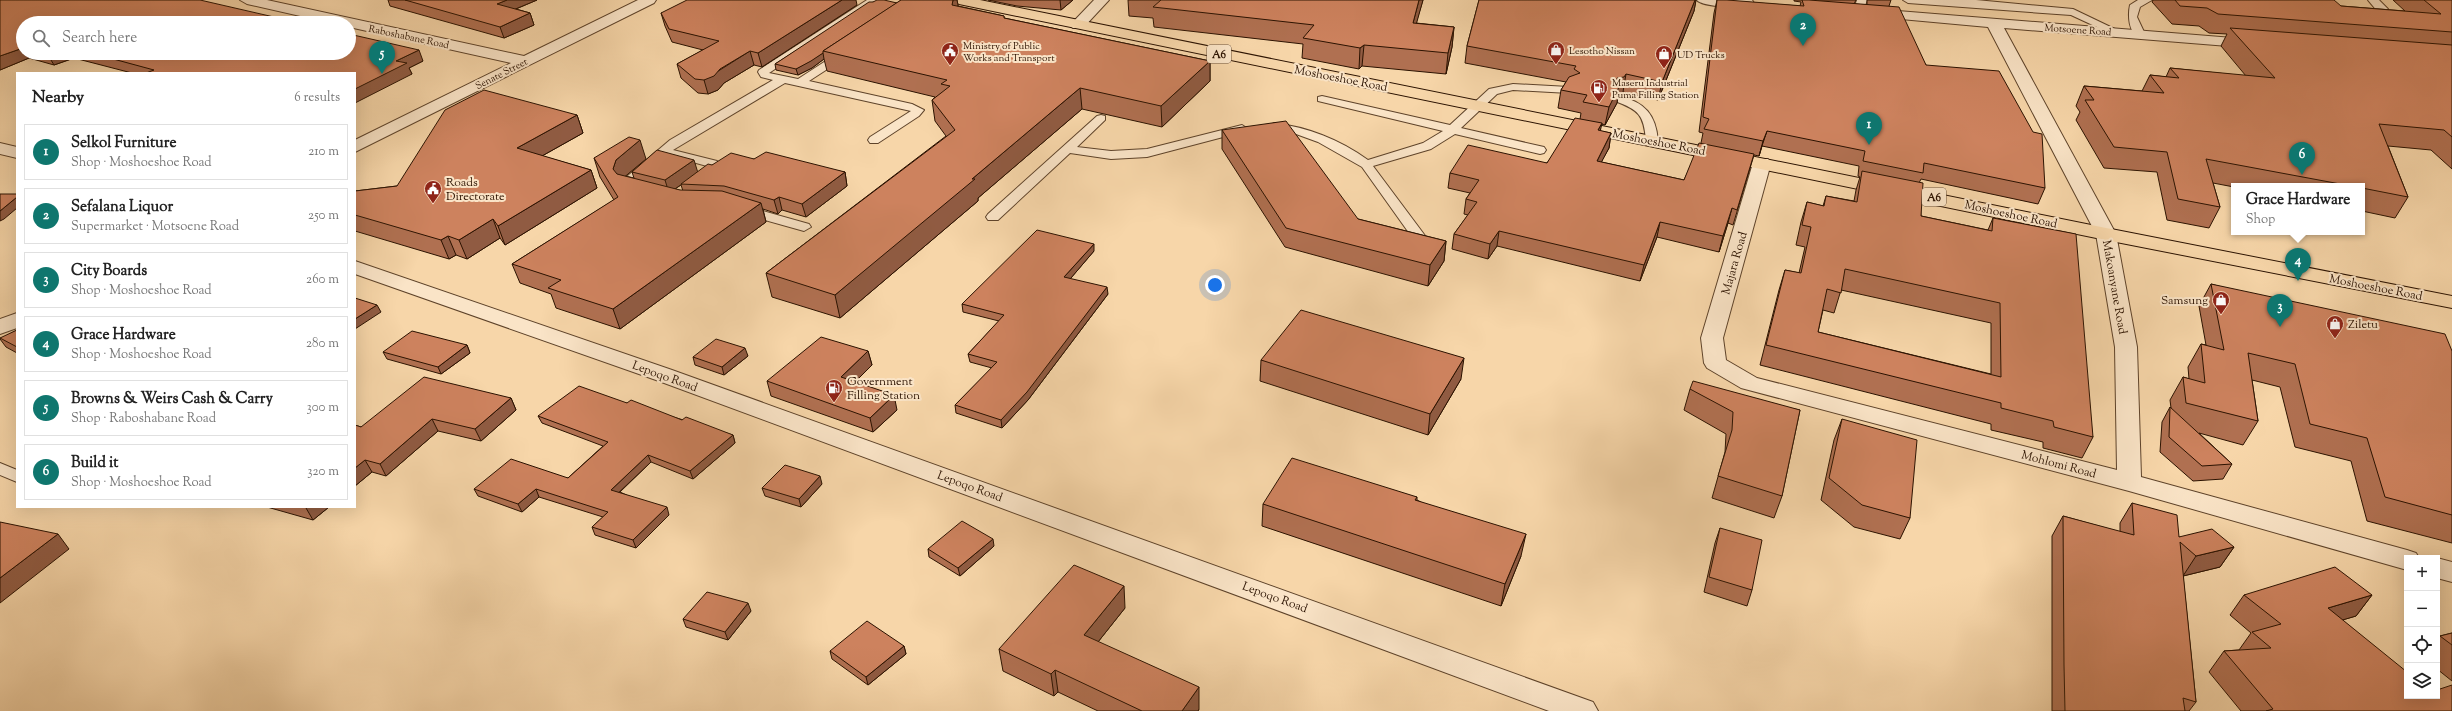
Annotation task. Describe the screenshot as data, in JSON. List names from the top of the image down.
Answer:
{
  "streets": {
    "main road": ["A6", "Moshoeshoe Road"],
    "street": [
      "Motsoene Road",
      "Raboshabane Road",
      "Senate Street",
      "Majara Road",
      "Makoanyane Road",
      "Lepoqo Road",
      "Mohlomi Road"
    ]
  },
  "crossings": [
    ["Motsoene Road", "Makoanyane Road"],
    ["Raboshabane Road", "Senate Street"],
    ["Moshoeshoe Road", "Majara Road"],
    ["Moshoeshoe Road", "Makoanyane Road"],
    ["Majara Road", "Mohlomi Road"],
    ["Makoanyane Road", "Mohlomi Road"]
  ],
  "places": {
    "shop": [
      "Lesotho Nissan",
      "UD Trucks",
      "Samsung",
      "Ziletu"
    ],
    "public building": ["Ministry of Public Works and Transport", "Roads Directorate"],
    "fuel station": ["Maseru Industrial Puma Filling Station", "Government Filling Station"]
  },
  "page": {
    "pins": [
      "2",
      "5",
      "1",
      "6",
      "4",
      "3"
    ],
    "search": "Search here",
    "heading": ["Nearby", "6 results"],
    "list": [
      {
        "mark": "1",
        "name": "Selkol Furniture",
        "note": "Shop · Moshoeshoe Road",
        "value": "210 m"
      },
      {
        "mark": "2",
        "name": "Sefalana Liquor",
        "note": "Supermarket · Motsoene Road",
        "value": "250 m"
      },
      {
        "mark": "3",
        "name": "City Boards",
        "note": "Shop · Moshoeshoe Road",
        "value": "260 m"
      },
      {
        "mark": "4",
        "name": "Grace Hardware",
        "note": "Shop · Moshoeshoe Road",
        "value": "280 m"
      },
      {
        "mark": "5",
        "name": "Browns & Weirs Cash & Carry",
        "note": "Shop · Raboshabane Road",
        "value": "300 m"
      },
      {
        "mark": "6",
        "name": "Build it",
        "note": "Shop · Moshoeshoe Road",
        "value": "320 m"
      }
    ],
    "popup": ["Grace Hardware", "Shop"],
    "map_buttons": ["+", "−"]
  }
}
